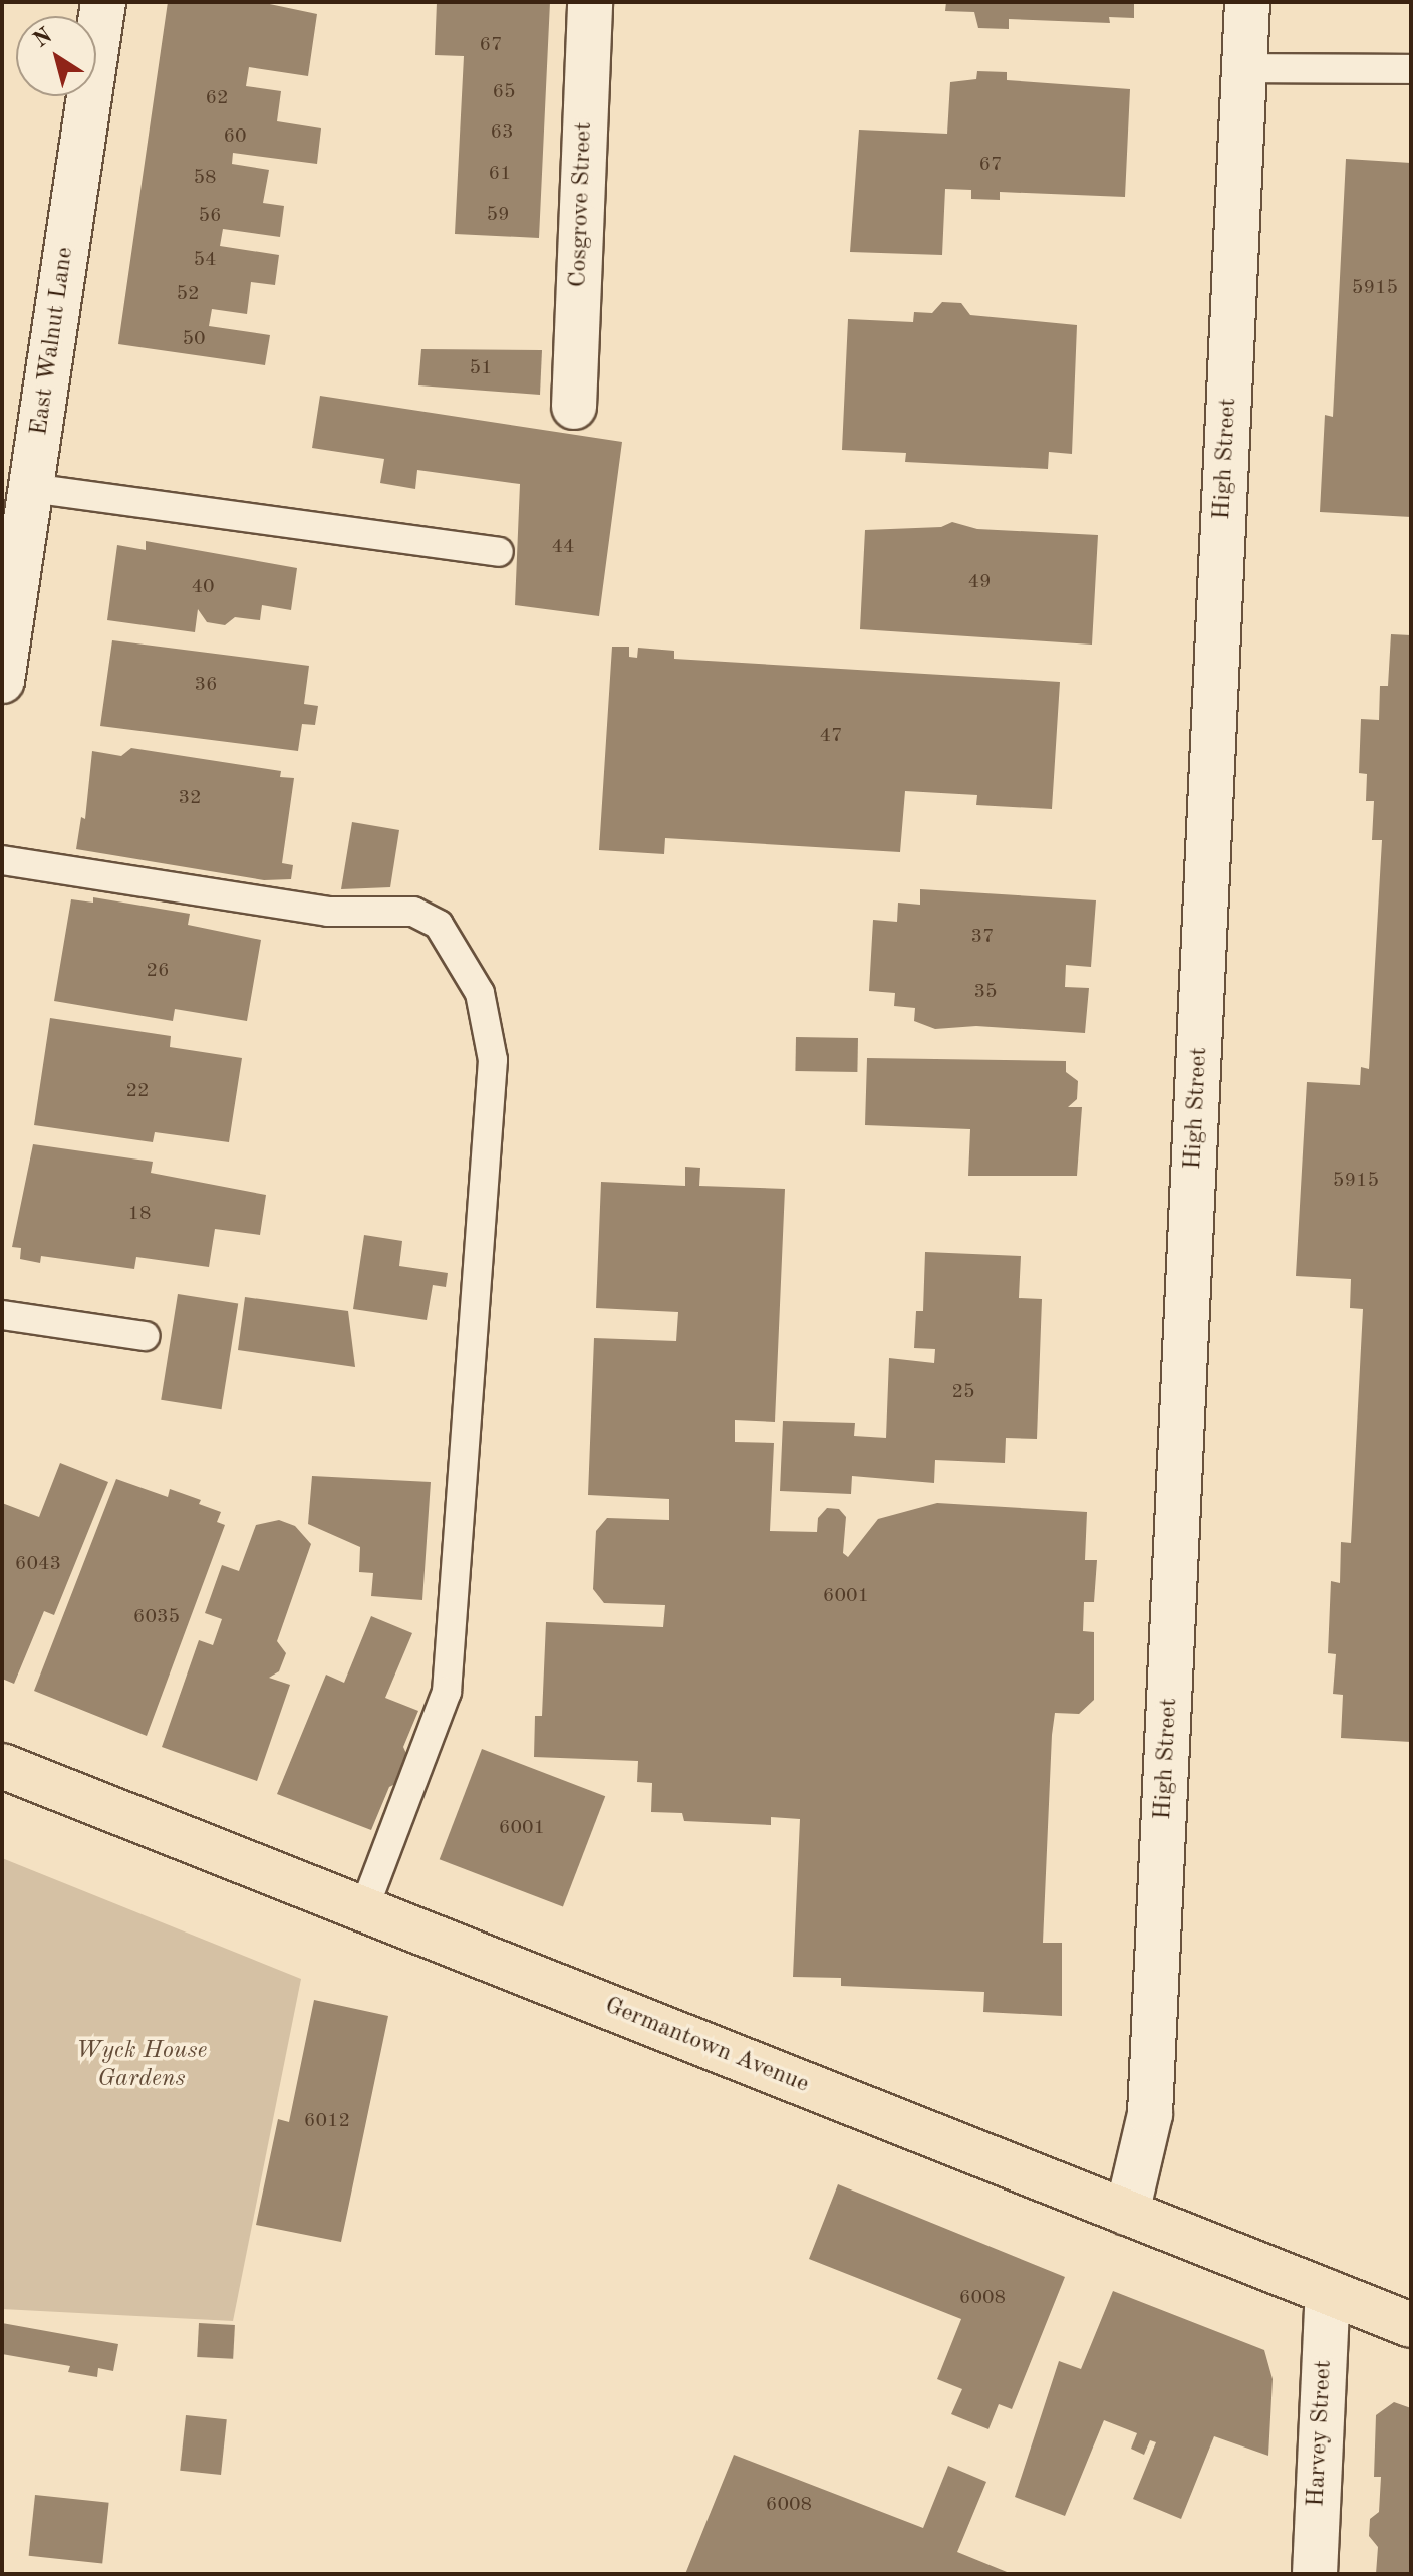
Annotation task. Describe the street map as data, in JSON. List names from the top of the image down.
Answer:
{
  "streets": {
    "main road": ["Germantown Avenue"],
    "street": [
      "Cosgrove Street",
      "East Walnut Lane",
      "High Street",
      "Harvey Street"
    ]
  },
  "crossings": [
    ["High Street", "Germantown Avenue"],
    ["Germantown Avenue", "Harvey Street"]
  ],
  "parks": ["Wyck House Gardens"],
  "house_numbers": [
    "67",
    "65",
    "62",
    "63",
    "60",
    "67",
    "61",
    "58",
    "59",
    "56",
    "54",
    "5915",
    "52",
    "50",
    "51",
    "44",
    "49",
    "40",
    "36",
    "47",
    "32",
    "37",
    "26",
    "35",
    "22",
    "5915",
    "18",
    "25",
    "6043",
    "6001",
    "6035",
    "6001",
    "6012",
    "6008",
    "6008"
  ],
  "north": "top left"
}
